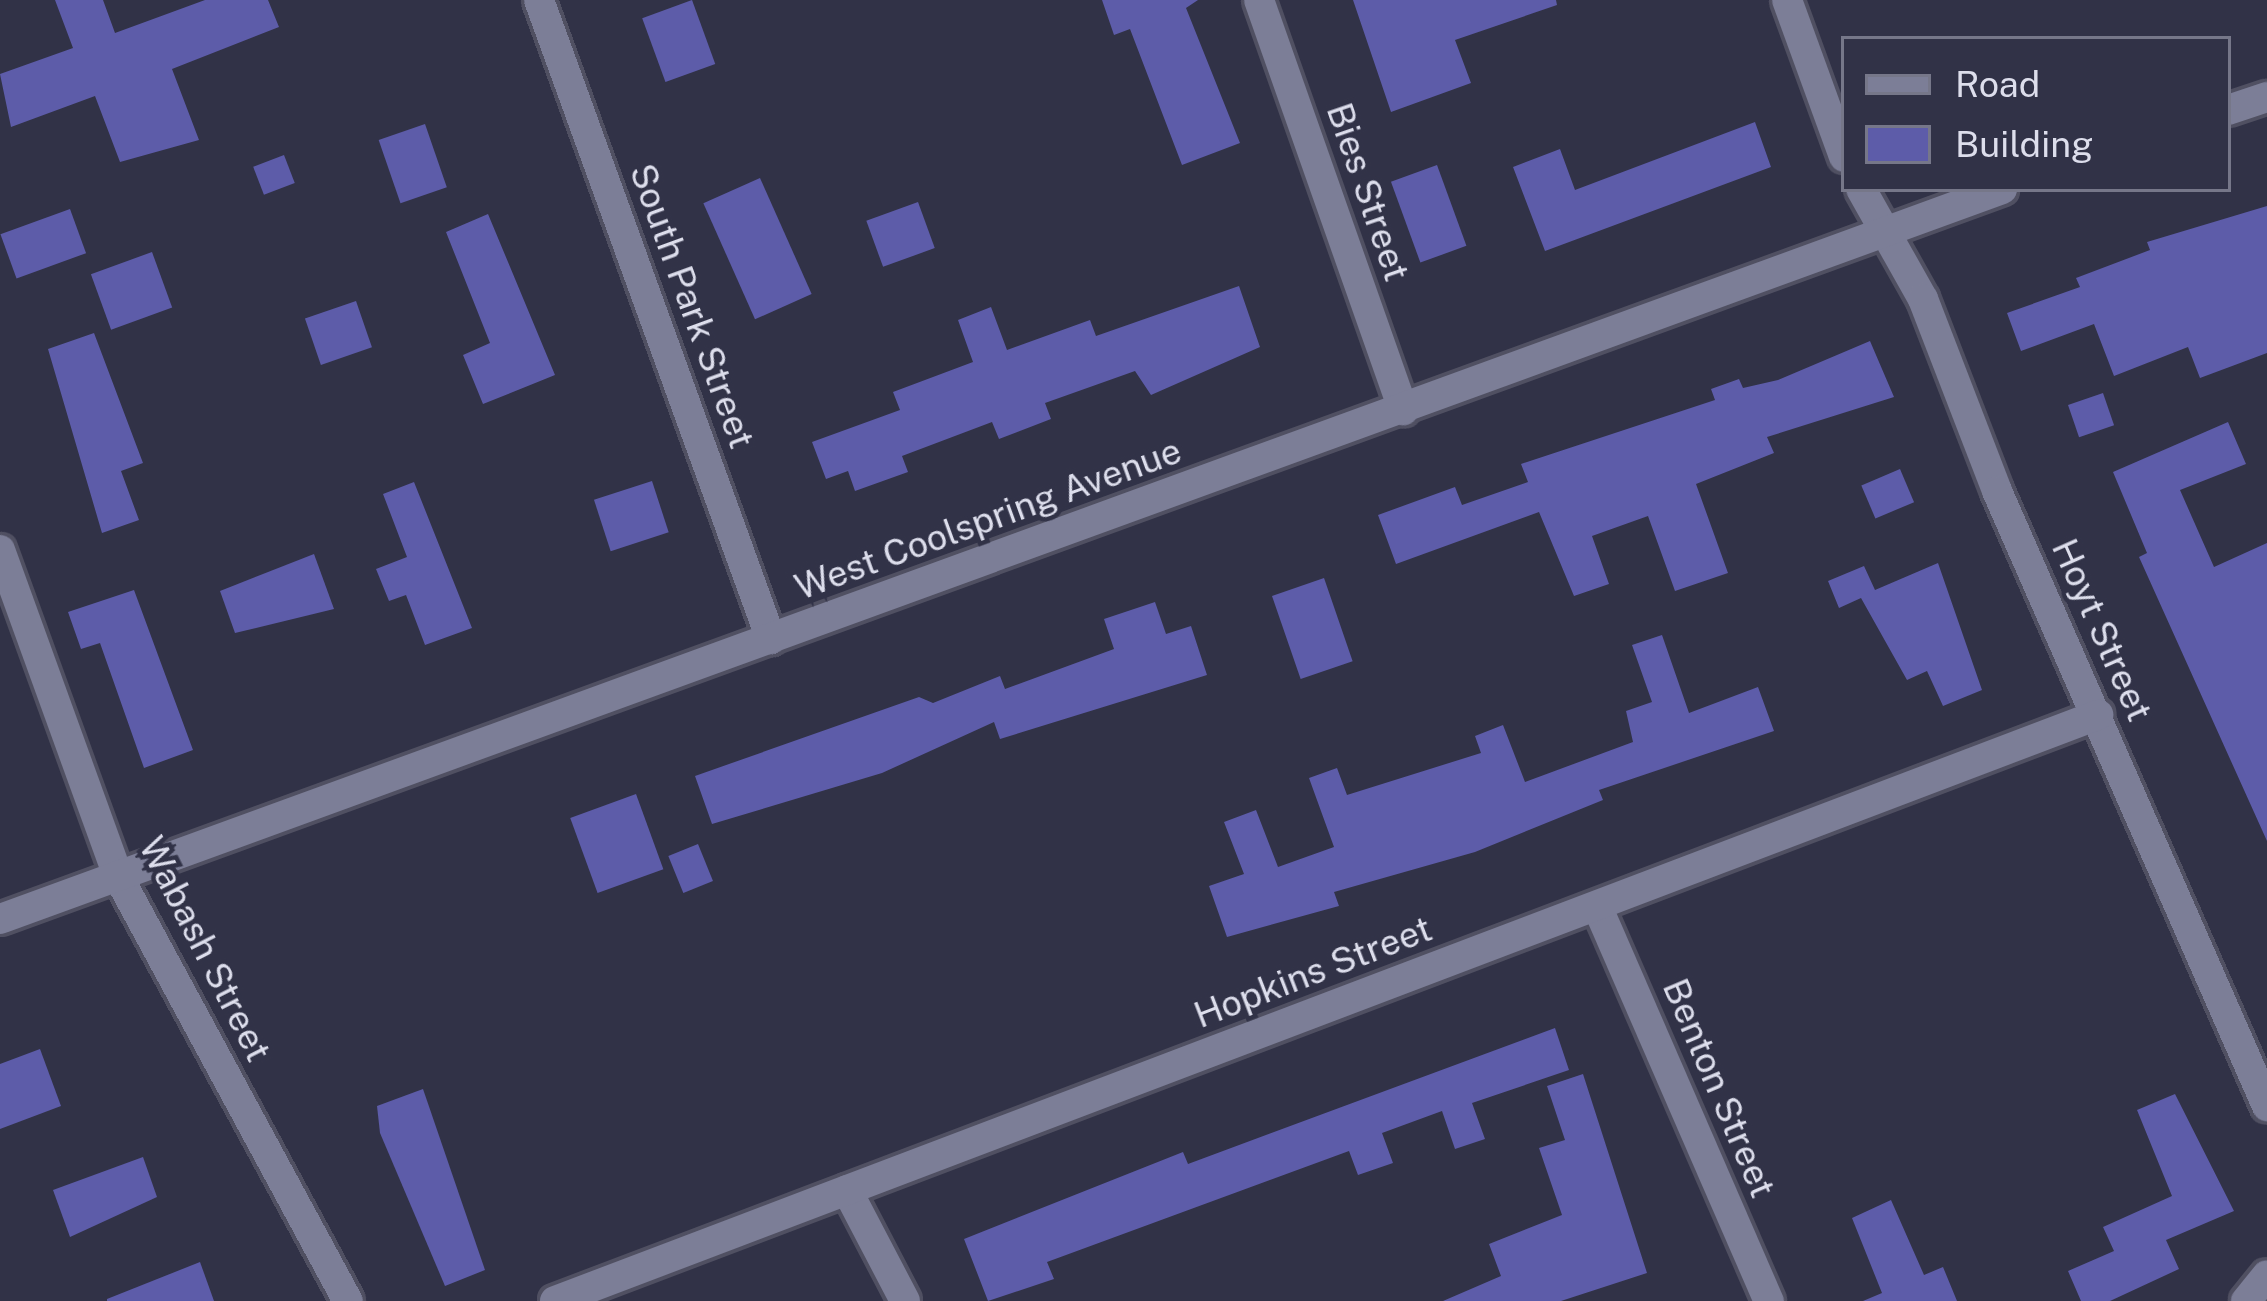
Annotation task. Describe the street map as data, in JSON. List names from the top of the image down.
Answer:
{
  "streets": {
    "street": [
      "Bies Street",
      "South Park Street",
      "West Coolspring Avenue",
      "Hoyt Street",
      "Wabash Street",
      "Hopkins Street",
      "Benton Street"
    ]
  },
  "crossings": [
    ["Bies Street", "West Coolspring Avenue"],
    ["South Park Street", "West Coolspring Avenue"],
    ["West Coolspring Avenue", "Hoyt Street"],
    ["West Coolspring Avenue", "Wabash Street"],
    ["Hoyt Street", "Hopkins Street"],
    ["Hopkins Street", "Benton Street"]
  ],
  "legend": ["Road", "Building"]
}
